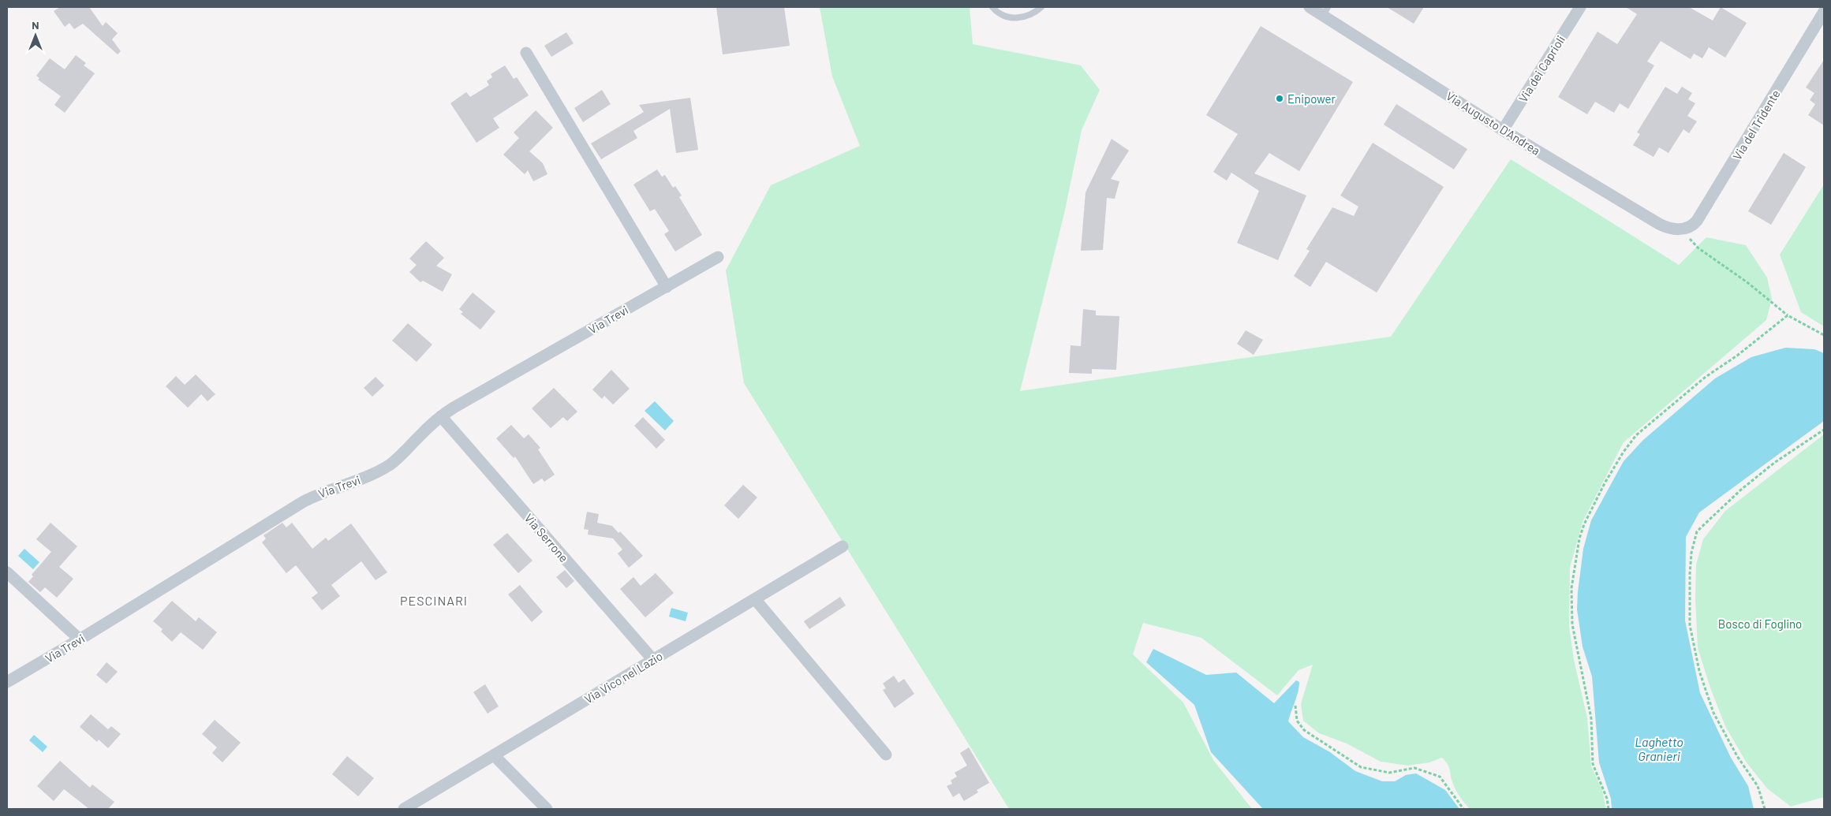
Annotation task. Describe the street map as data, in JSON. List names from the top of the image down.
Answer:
{
  "streets": {
    "street": [
      "Via dei Caprioli",
      "Via Augusto D'Andrea",
      "Via del Tridente",
      "Via Trevi",
      "Via Serrone",
      "Via Vico nel Lazio"
    ]
  },
  "crossings": [
    ["Via dei Caprioli", "Via Augusto D'Andrea"],
    ["Via Augusto D'Andrea", "Via del Tridente"],
    ["Via Trevi", "Via Serrone"],
    ["Via Serrone", "Via Vico nel Lazio"]
  ],
  "districts": ["PESCINARI"],
  "water": ["Laghetto Granieri"],
  "parks": ["Bosco di Foglino"],
  "places": ["Enipower"],
  "north": "top"
}
